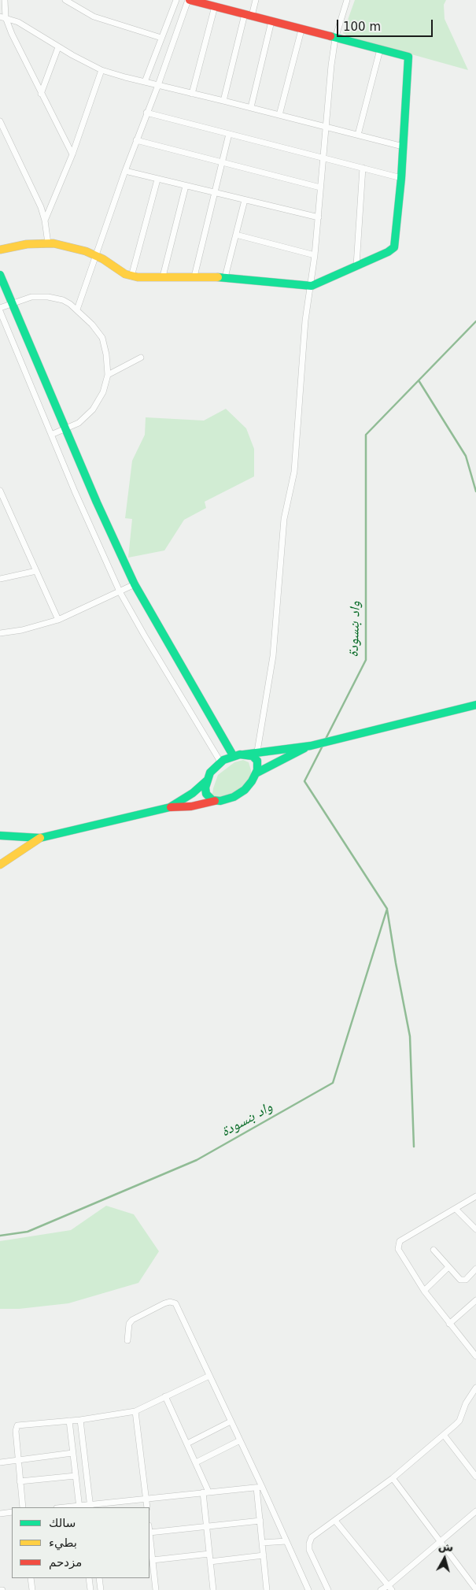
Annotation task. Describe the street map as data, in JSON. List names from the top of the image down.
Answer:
{
  "water": ["واد بنسودة"],
  "legend": ["سالك", "بطيء", "مزدحم"],
  "scale_bar": "100 m",
  "north": "top"
}
